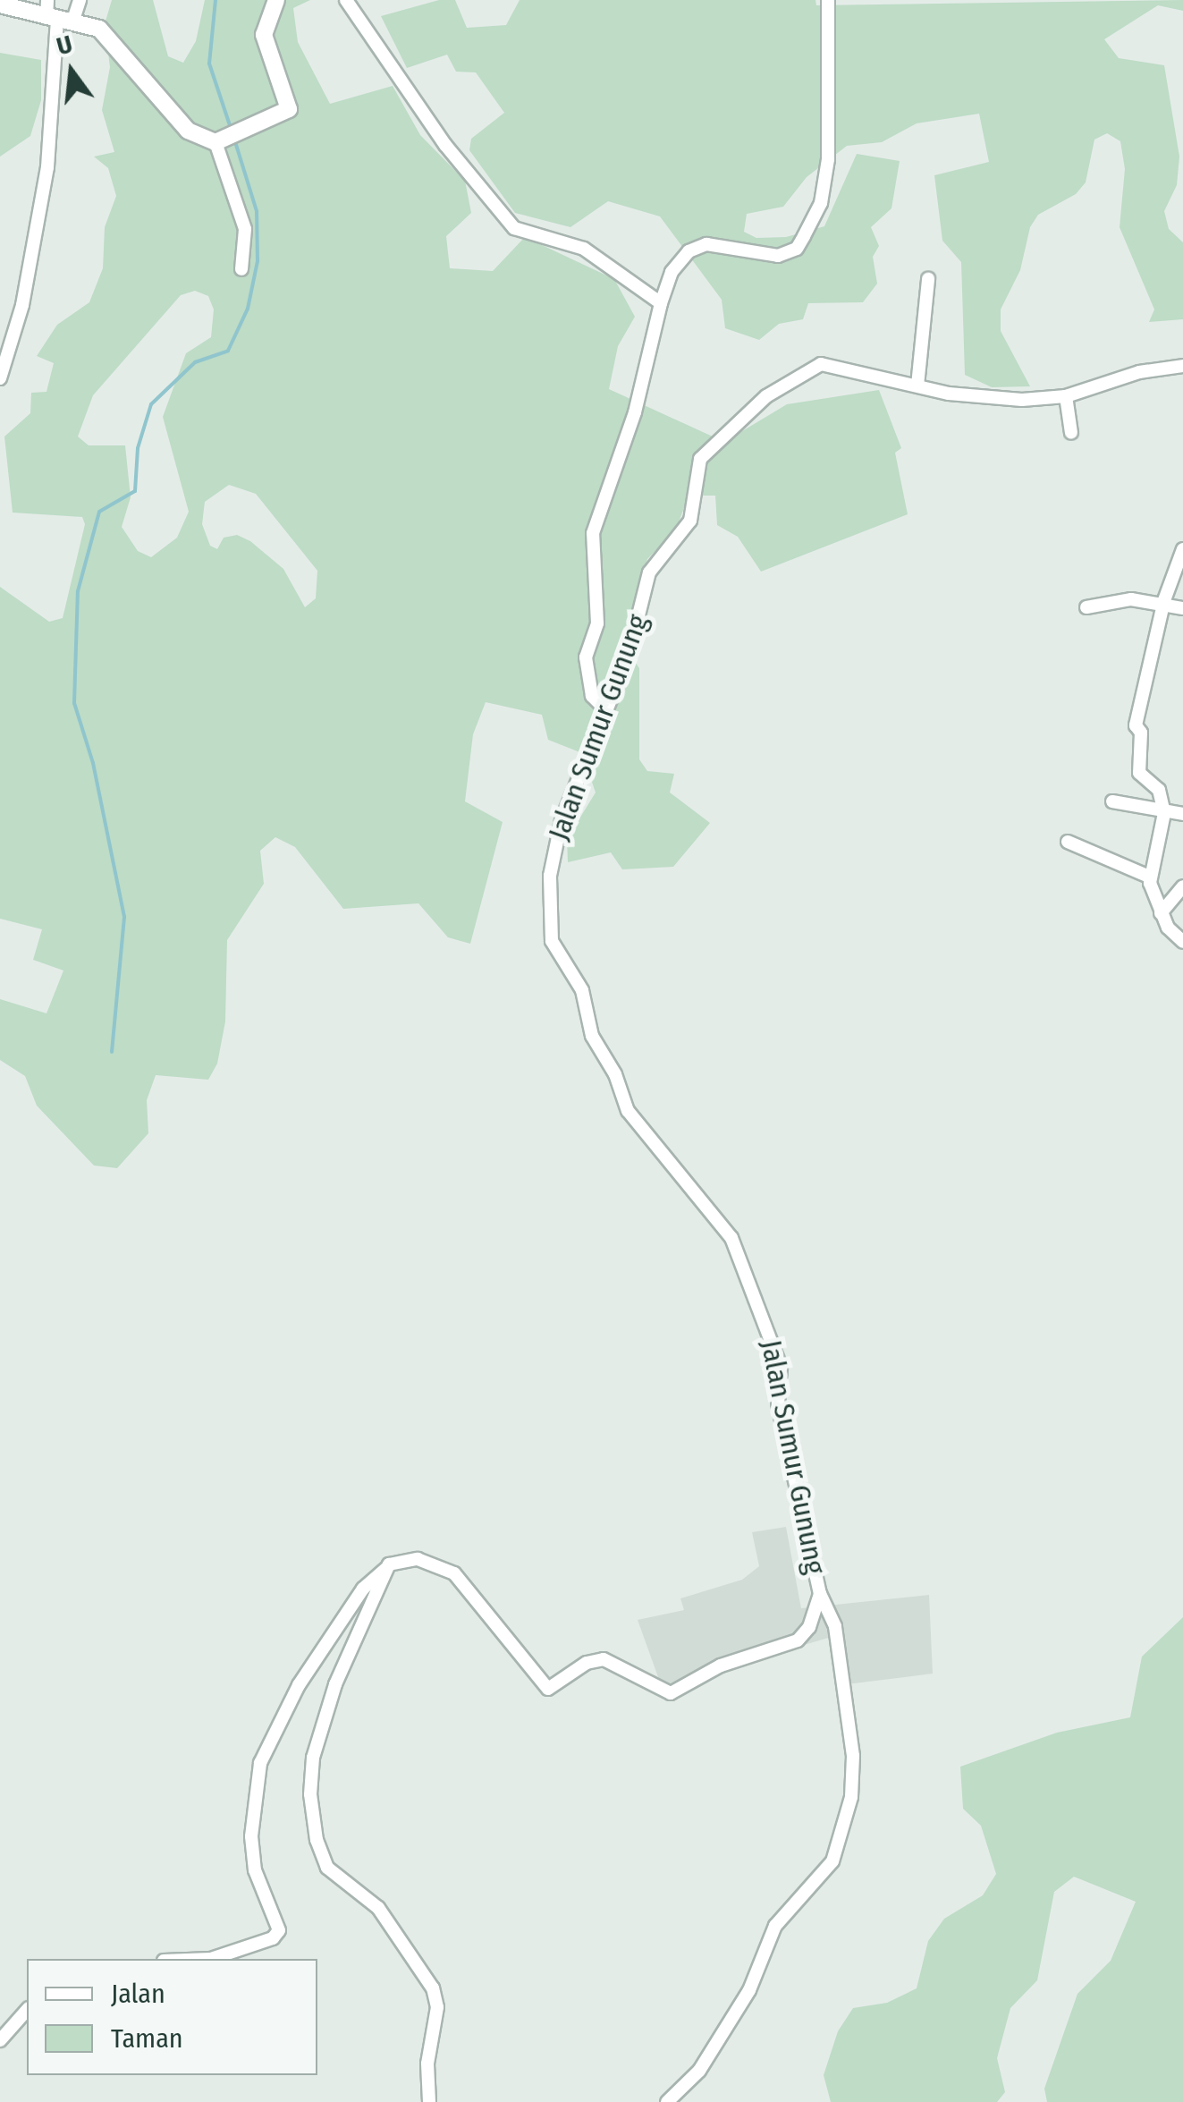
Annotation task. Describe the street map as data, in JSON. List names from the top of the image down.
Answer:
{
  "streets": {
    "street": ["Jalan Sumur Gunung"]
  },
  "legend": ["Jalan", "Taman"],
  "north": "top"
}
